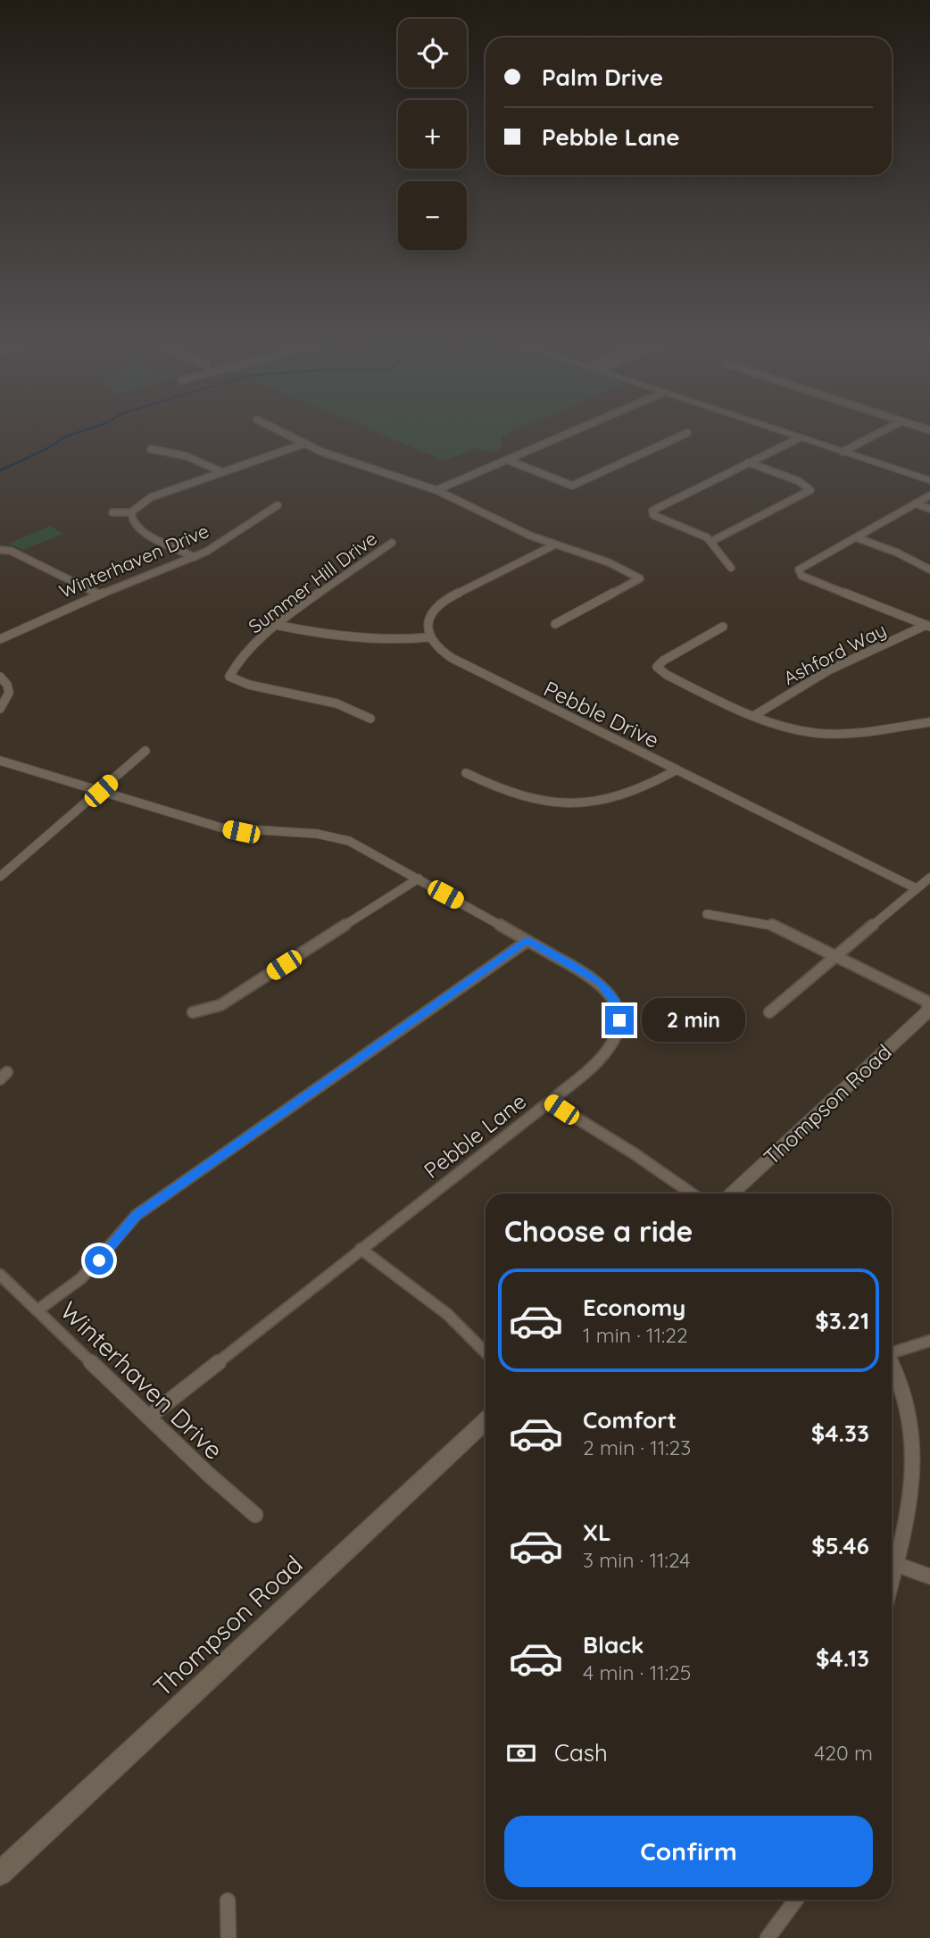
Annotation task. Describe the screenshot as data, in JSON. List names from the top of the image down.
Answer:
{
  "streets": {
    "street": [
      "Winterhaven Drive",
      "Summer Hill Drive",
      "Ashford Way",
      "Pebble Drive",
      "Thompson Road",
      "Pebble Lane"
    ]
  },
  "crossings": [
    ["Winterhaven Drive", "Pebble Lane"]
  ],
  "page": {
    "map_buttons": ["+", "−"],
    "banner": ["Palm Drive", "Pebble Lane"],
    "bubble": "2 min",
    "heading": "Choose a ride",
    "list": [
      {
        "name": "Economy",
        "note": "1 min · 11:22",
        "value": "$3.21"
      },
      {
        "name": "Comfort",
        "note": "2 min · 11:23",
        "value": "$4.33"
      },
      {
        "name": "XL",
        "note": "3 min · 11:24",
        "value": "$5.46"
      },
      {
        "name": "Black",
        "note": "4 min · 11:25",
        "value": "$4.13"
      }
    ],
    "pay": ["Cash", "420 m"],
    "buttons": "Confirm"
  }
}
